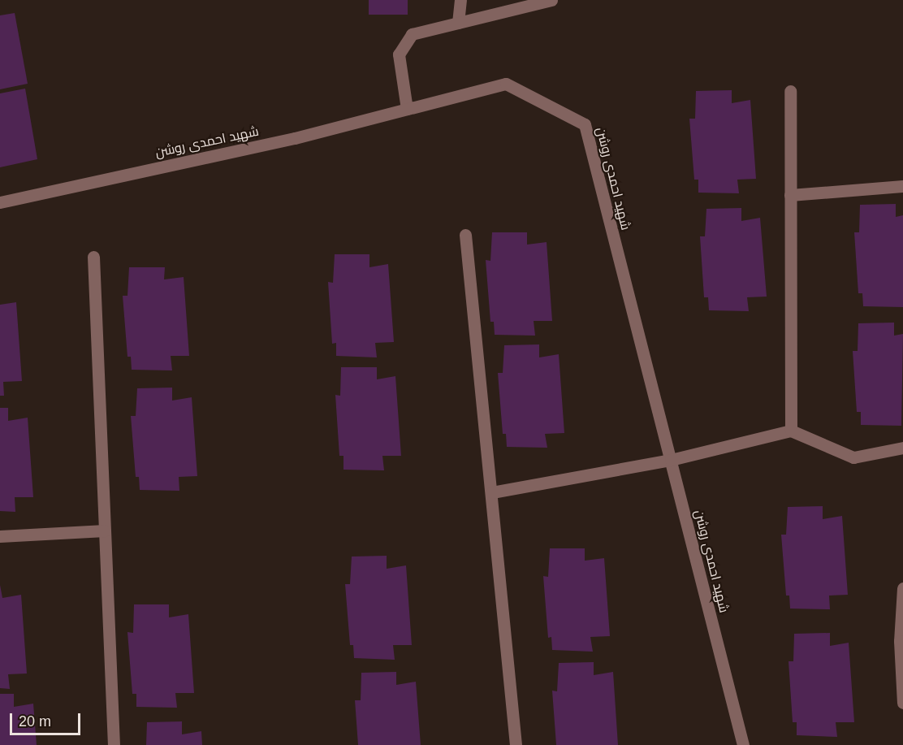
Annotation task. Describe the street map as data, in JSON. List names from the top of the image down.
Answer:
{
  "streets": {
    "street": ["شهید احمدی روشن"]
  },
  "scale_bar": "20 m"
}
